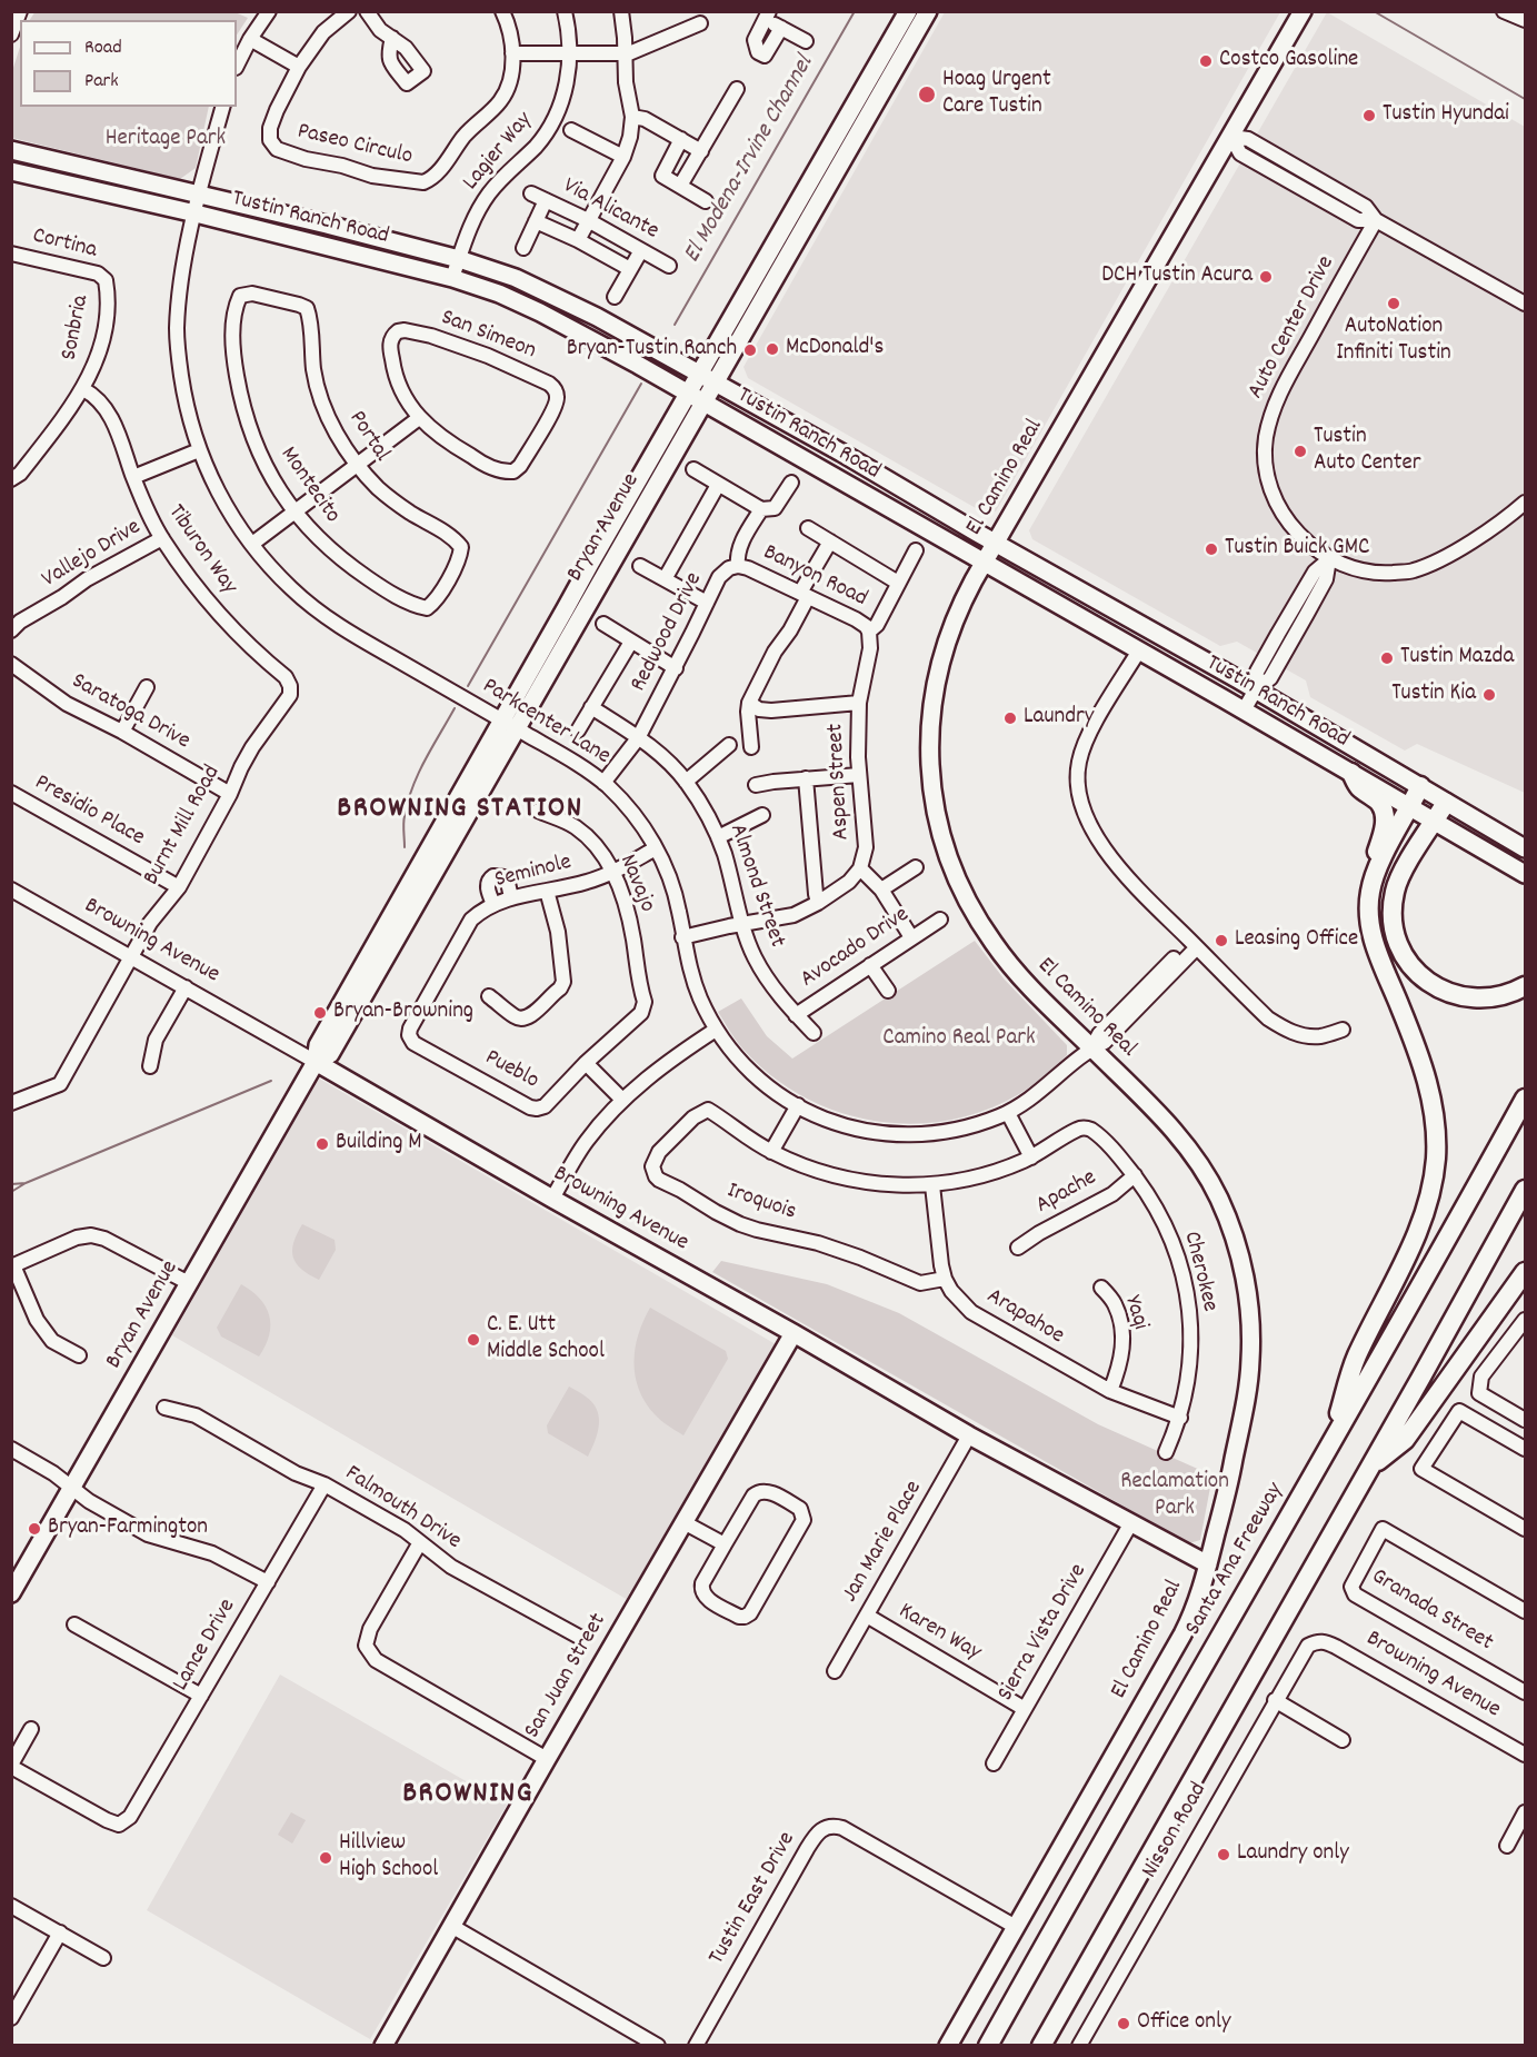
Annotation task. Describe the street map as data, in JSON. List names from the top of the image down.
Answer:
{
  "streets": {
    "highway": ["Santa Ana Freeway"],
    "main road": [
      "Tustin Ranch Road",
      "El Camino Real",
      "Bryan Avenue",
      "Browning Avenue",
      "San Juan Street"
    ],
    "street": [
      "Paseo Circulo",
      "Lagier Way",
      "Via Alicante",
      "Cortina",
      "Sonbria",
      "Auto Center Drive",
      "San Simeon",
      "Portal",
      "Montecito",
      "Tiburon Way",
      "Vallejo Drive",
      "Banyon Road",
      "Redwood Drive",
      "Saratoga Drive",
      "Parkcenter Lane",
      "Aspen Street",
      "Presidio Place",
      "Burnt Mill Road",
      "Seminole",
      "Navajo",
      "Almond Street",
      "Avocado Drive",
      "Pueblo",
      "Apache",
      "Iroquois",
      "Cherokee",
      "Yaqi",
      "Arapahoe",
      "Falmouth Drive",
      "Jan Marie Place",
      "Granada Street",
      "Karen Way",
      "Sierra Vista Drive",
      "Lance Drive",
      "Nisson Road",
      "Tustin East Drive"
    ]
  },
  "crossings": [
    ["Lagier Way", "Tustin Ranch Road"],
    ["Tustin Ranch Road", "El Camino Real"],
    ["Tustin Ranch Road", "Bryan Avenue"],
    ["Tustin Ranch Road", "Parkcenter Lane"],
    ["Cortina", "Sonbria"],
    ["Sonbria", "Tiburon Way"],
    ["Portal", "Montecito"],
    ["El Camino Real", "Parkcenter Lane"],
    ["El Camino Real", "Browning Avenue"],
    ["El Camino Real", "Tustin East Drive"],
    ["Bryan Avenue", "Parkcenter Lane"],
    ["Bryan Avenue", "Browning Avenue"],
    ["Tiburon Way", "Vallejo Drive"],
    ["Tiburon Way", "Burnt Mill Road"],
    ["Banyon Road", "Redwood Drive"],
    ["Banyon Road", "Aspen Street"],
    ["Redwood Drive", "Parkcenter Lane"],
    ["Redwood Drive", "Almond Street"],
    ["Saratoga Drive", "Burnt Mill Road"],
    ["Parkcenter Lane", "Aspen Street"],
    ["Parkcenter Lane", "Seminole"],
    ["Aspen Street", "Almond Street"],
    ["Presidio Place", "Burnt Mill Road"],
    ["Burnt Mill Road", "Browning Avenue"],
    ["Seminole", "Navajo"],
    ["Seminole", "Pueblo"],
    ["Navajo", "Pueblo"],
    ["Almond Street", "Avocado Drive"],
    ["Browning Avenue", "Jan Marie Place"],
    ["Browning Avenue", "Sierra Vista Drive"],
    ["Browning Avenue", "San Juan Street"],
    ["Browning Avenue", "Nisson Road"],
    ["Apache", "Cherokee"],
    ["Iroquois", "Arapahoe"],
    ["Cherokee", "Arapahoe"],
    ["Yaqi", "Arapahoe"],
    ["Falmouth Drive", "Lance Drive"],
    ["Jan Marie Place", "Karen Way"],
    ["Karen Way", "Sierra Vista Drive"]
  ],
  "districts": ["BROWNING STATION", "BROWNING"],
  "water": ["El Modena-Irvine Channel"],
  "parks": ["Heritage Park", "Camino Real Park", "Reclamation Park"],
  "places": [
    "Costco Gasoline",
    "Hoag Urgent Care Tustin",
    "Tustin Hyundai",
    "DCH Tustin Acura",
    "AutoNation Infiniti Tustin",
    "McDonald's",
    "Bryan-Tustin Ranch",
    "Tustin Auto Center",
    "Tustin Buick GMC",
    "Tustin Mazda",
    "Tustin Kia",
    "Laundry",
    "Leasing Office",
    "Bryan-Browning",
    "Building M",
    "C. E. Utt Middle School",
    "Bryan-Farmington",
    "Laundry only",
    "Hillview High School",
    "Office only"
  ],
  "legend": ["Road", "Park"]
}
